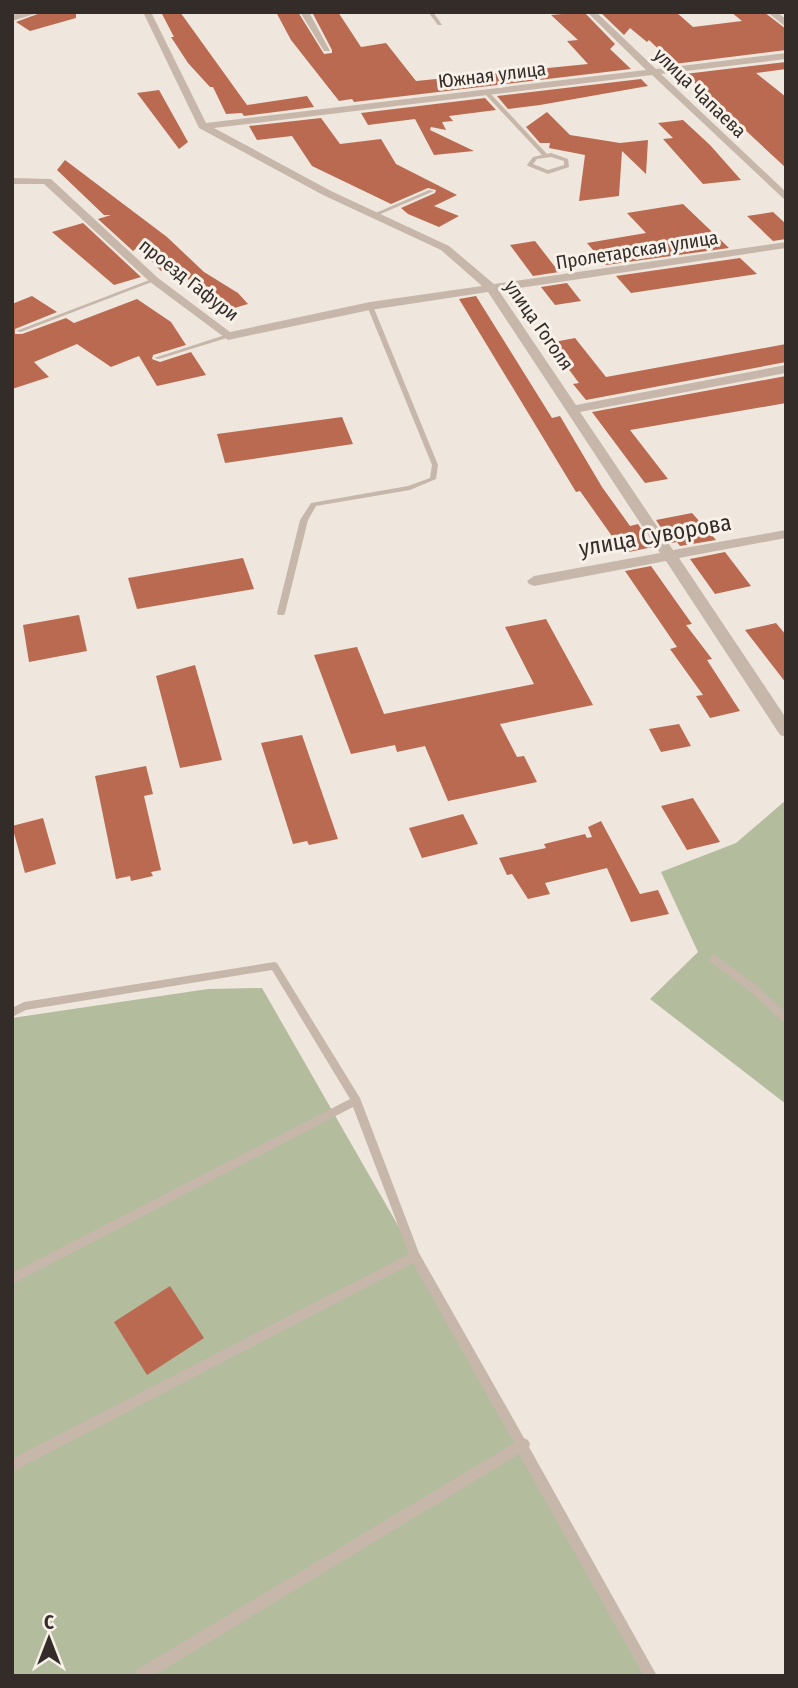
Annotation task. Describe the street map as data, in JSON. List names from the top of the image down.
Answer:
{
  "streets": {
    "street": [
      "Южная улица",
      "улица Чапаева",
      "Пролетарская улица",
      "проезд Гафури",
      "улица Гоголя",
      "улица Суворова"
    ]
  },
  "crossings": [
    ["Южная улица", "улица Чапаева"],
    ["Южная улица", "улица Гоголя"],
    ["Пролетарская улица", "проезд Гафури"],
    ["Пролетарская улица", "улица Гоголя"],
    ["проезд Гафури", "улица Гоголя"],
    ["улица Гоголя", "улица Суворова"]
  ],
  "north": "top"
}
